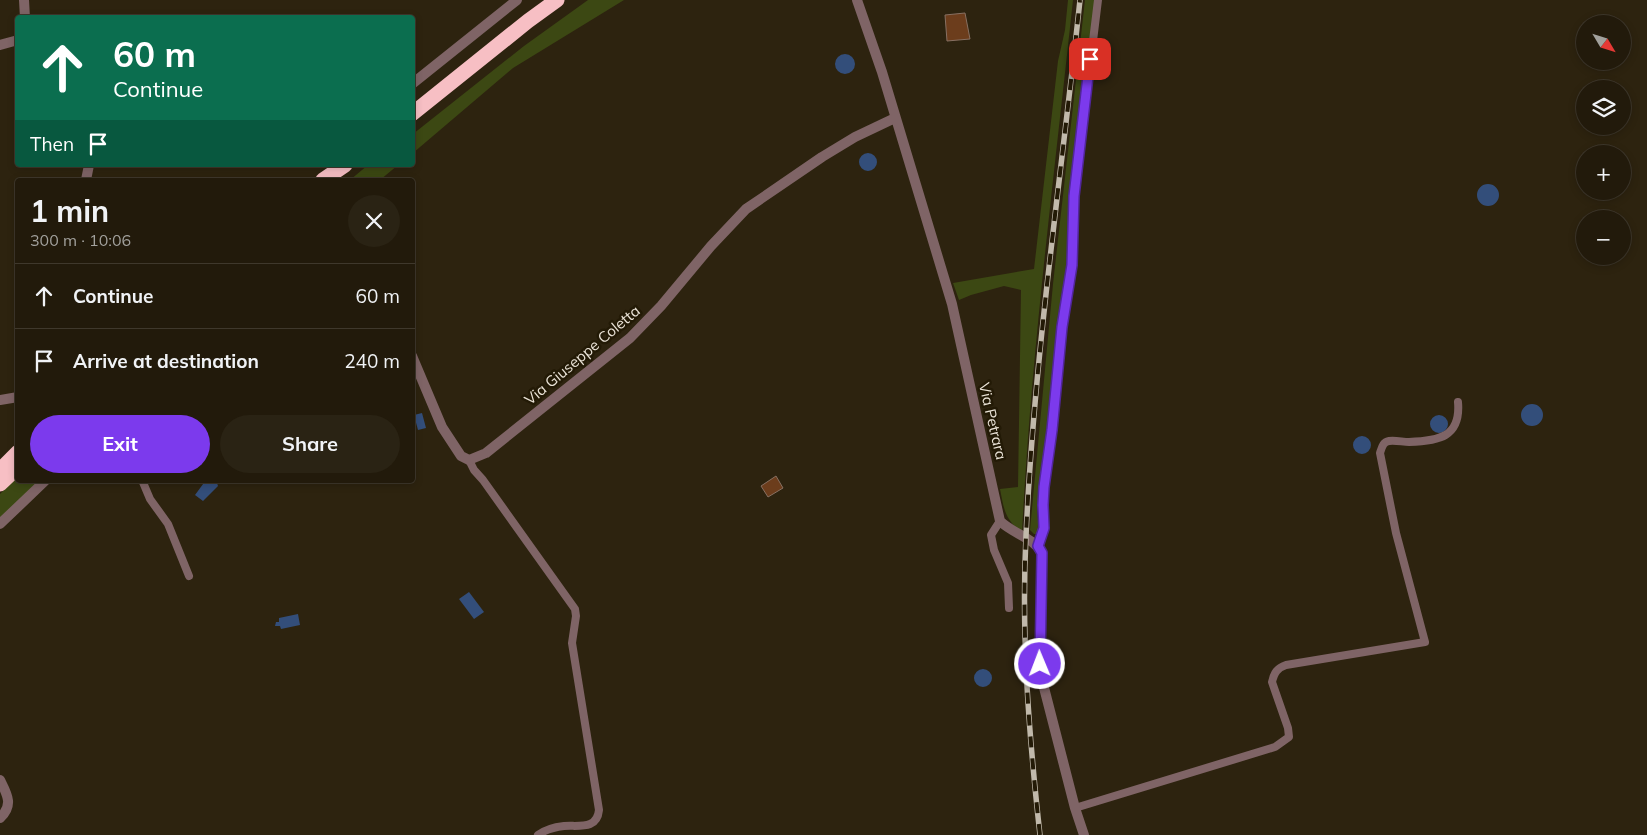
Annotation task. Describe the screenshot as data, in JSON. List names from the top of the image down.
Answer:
{
  "streets": {
    "street": ["Via Giuseppe Coletta", "Via Petrara"]
  },
  "crossings": [
    ["Via Giuseppe Coletta", "Via Petrara"]
  ],
  "north": "bottom right",
  "page": {
    "map_buttons": ["+", "−"],
    "turn": ["60 m", "Continue"],
    "then": "Then",
    "heading": ["1 min", "300 m · 10:06"],
    "list": [
      {
        "name": "Continue",
        "value": "60 m"
      },
      {
        "name": "Arrive at destination",
        "value": "240 m"
      }
    ],
    "buttons": ["Exit", "Share"]
  }
}
